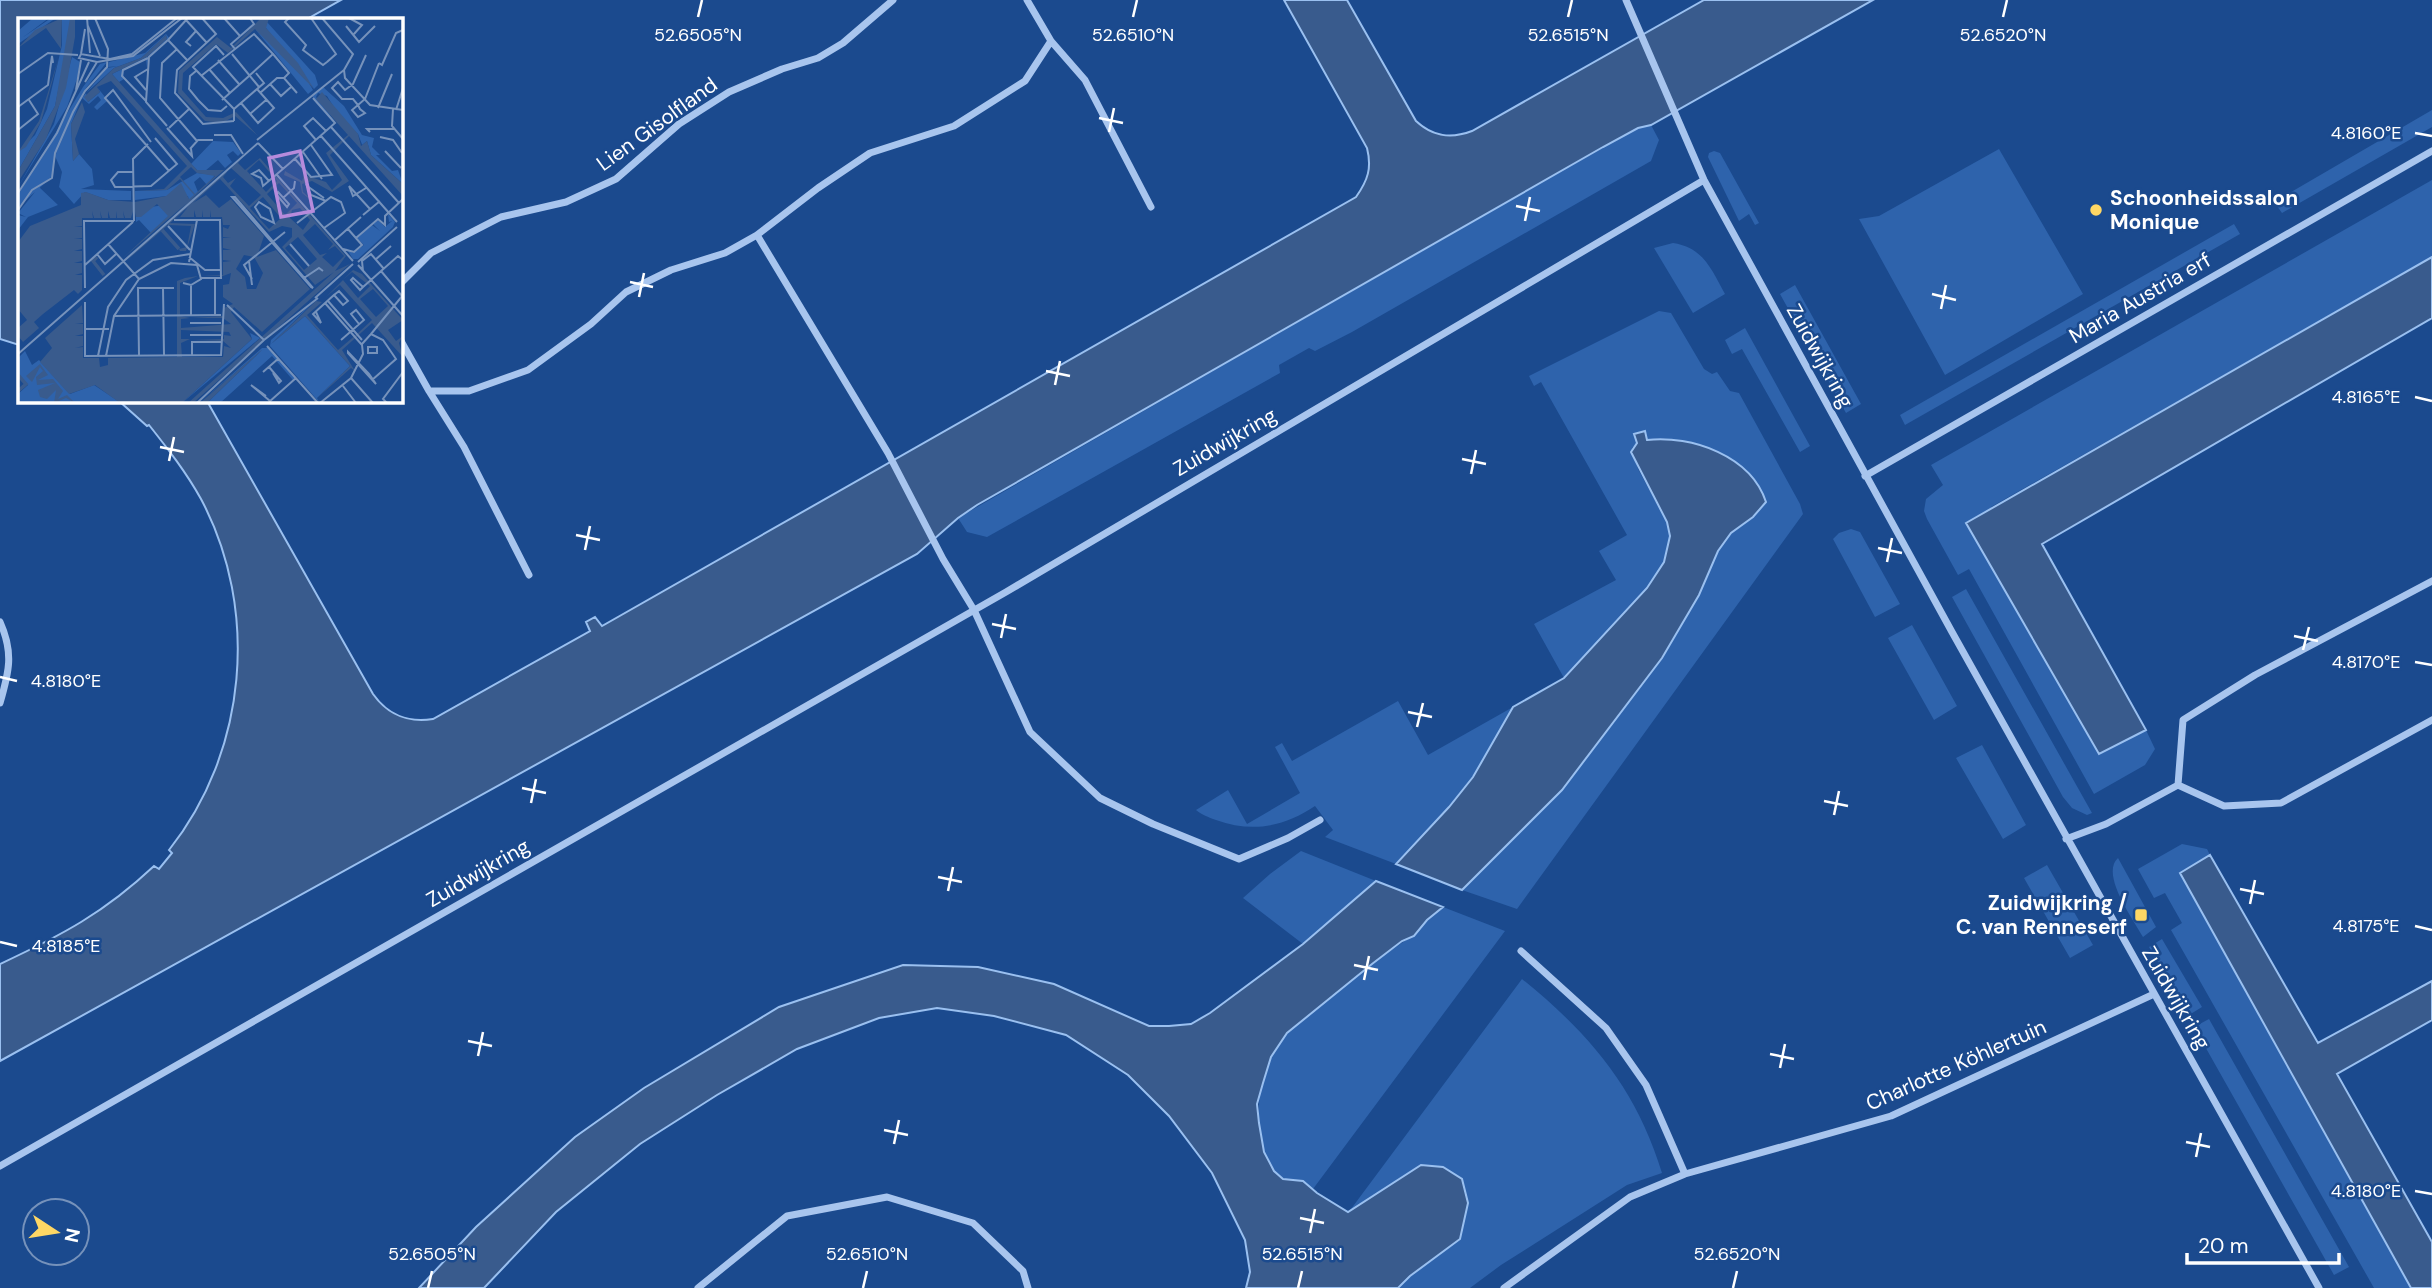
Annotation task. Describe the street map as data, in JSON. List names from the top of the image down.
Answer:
{
  "streets": {
    "street": [
      "Lien Gisolfland",
      "Maria Austria erf",
      "Zuidwijkring",
      "Charlotte Köhlertuin"
    ]
  },
  "crossings": [
    ["Maria Austria erf", "Zuidwijkring"],
    ["Zuidwijkring", "Charlotte Köhlertuin"]
  ],
  "places": {
    "other": ["Schoonheidssalon Monique"],
    "transit": ["Zuidwijkring / C. van Renneserf"]
  },
  "scale_bar": "20 m",
  "north": "right",
  "coordinates": [
    "52.6505°N",
    "52.6510°N",
    "52.6515°N",
    "52.6520°N",
    "4.8160°E",
    "4.8165°E",
    "4.8170°E",
    "4.8180°E",
    "4.8175°E",
    "4.8185°E"
  ]
}
